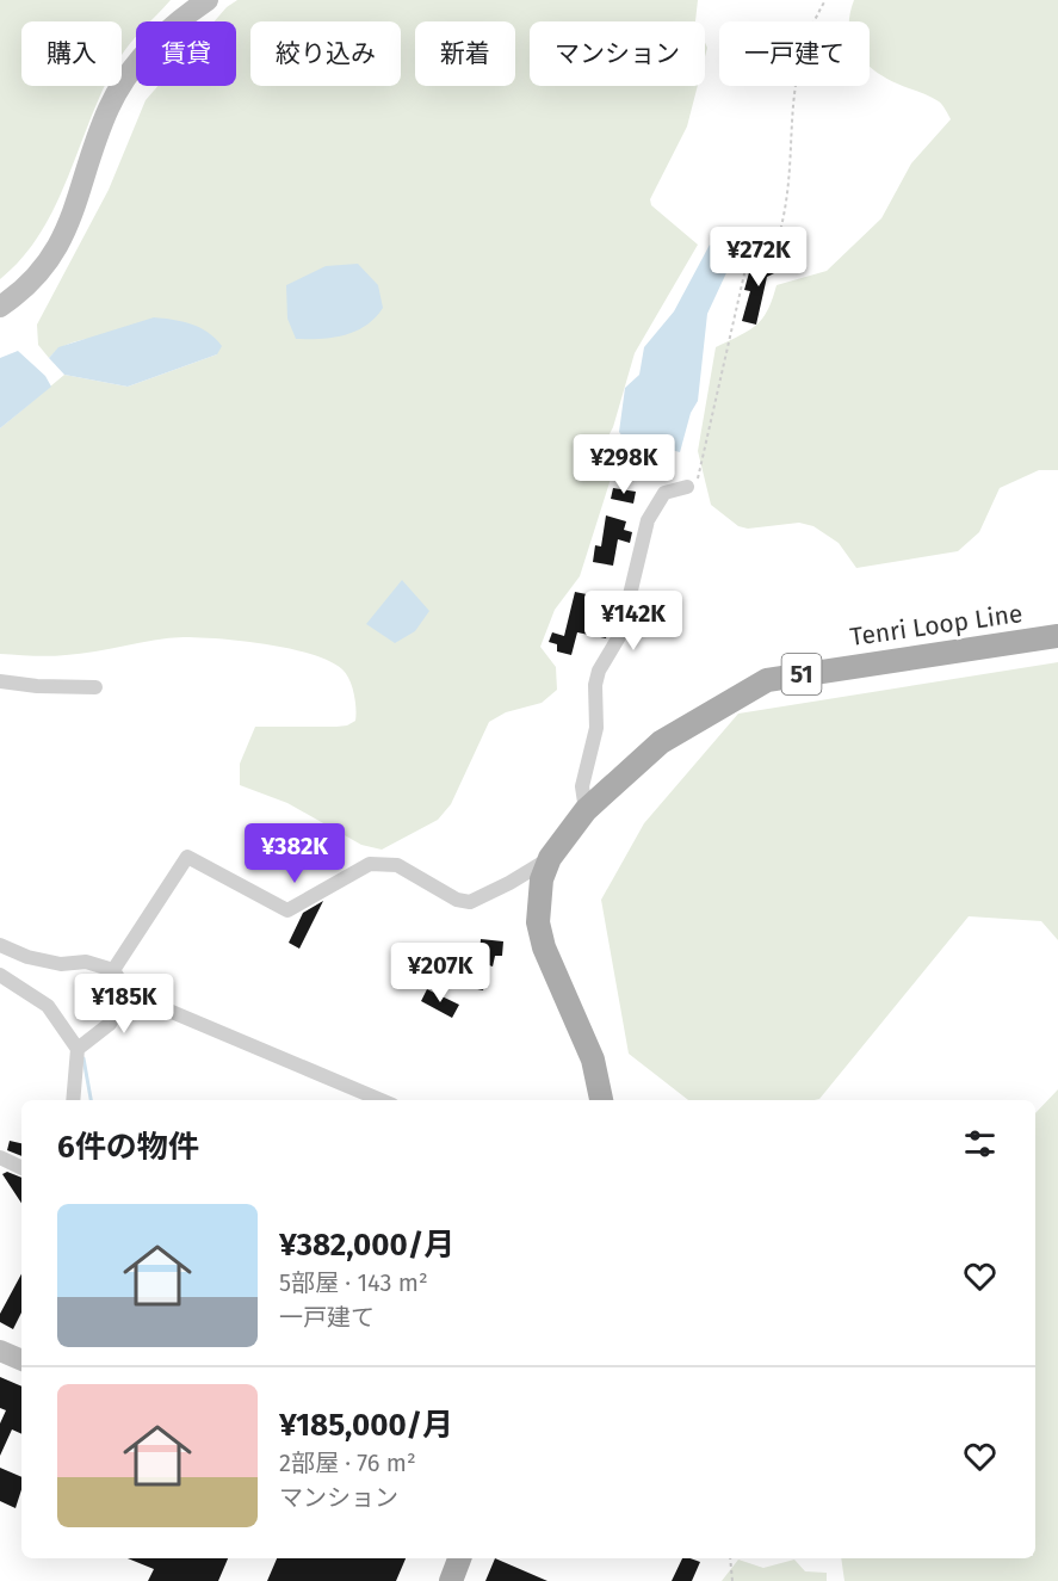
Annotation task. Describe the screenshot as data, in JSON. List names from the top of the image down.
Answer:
{
  "streets": {
    "main road": ["Tenri Loop Line", "51"]
  },
  "page": {
    "chip": [
      "購入",
      "賃貸",
      "絞り込み",
      "新着",
      "マンション",
      "一戸建て"
    ],
    "price": [
      "¥272K",
      "¥298K",
      "¥142K",
      "¥382K",
      "¥207K",
      "¥185K"
    ],
    "heading": "6件の物件",
    "list": [
      {
        "name": "¥382,000/月",
        "note": "5部屋 · 143 m² · 一戸建て"
      },
      {
        "name": "¥185,000/月",
        "note": "2部屋 · 76 m² · マンション"
      }
    ]
  }
}
